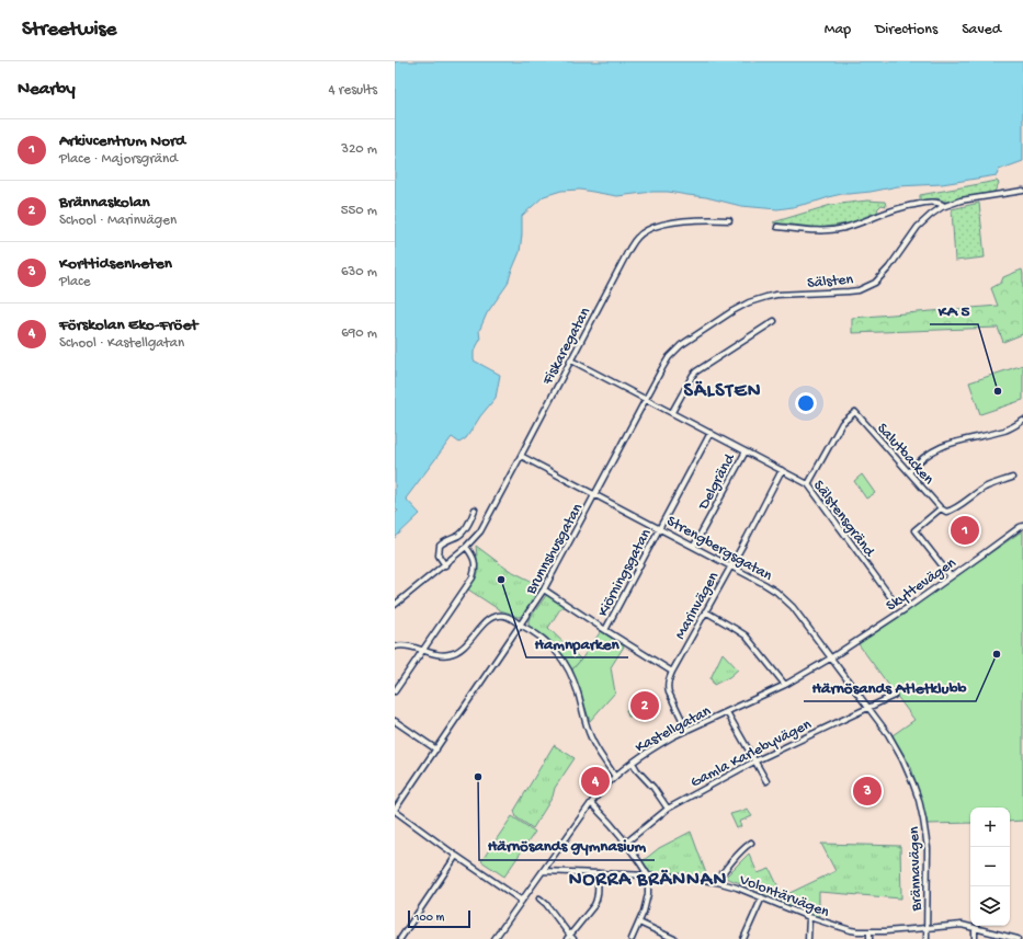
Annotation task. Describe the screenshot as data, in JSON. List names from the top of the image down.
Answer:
{
  "streets": {
    "street": [
      "Sälsten",
      "Fiskaregatan",
      "Salutbacken",
      "Delgränd",
      "Sälstensgränd",
      "Strengbergsgatan",
      "Brunnshusgatan",
      "Kiörningsgatan",
      "Skyttevägen",
      "Marinvägen",
      "Kastellgatan",
      "Gamla Karlebyvägen",
      "Brännavägen",
      "Volontärvägen"
    ]
  },
  "crossings": [
    ["Sälsten", "Sälstensgränd"],
    ["Sälsten", "Brunnshusgatan"],
    ["Fiskaregatan", "Sälstensgränd"],
    ["Fiskaregatan", "Strengbergsgatan"],
    ["Salutbacken", "Sälstensgränd"],
    ["Delgränd", "Sälstensgränd"],
    ["Delgränd", "Strengbergsgatan"],
    ["Sälstensgränd", "Brunnshusgatan"],
    ["Sälstensgränd", "Kiörningsgatan"],
    ["Sälstensgränd", "Marinvägen"],
    ["Strengbergsgatan", "Brunnshusgatan"],
    ["Strengbergsgatan", "Kiörningsgatan"],
    ["Strengbergsgatan", "Skyttevägen"],
    ["Strengbergsgatan", "Marinvägen"],
    ["Strengbergsgatan", "Kastellgatan"],
    ["Strengbergsgatan", "Gamla Karlebyvägen"],
    ["Strengbergsgatan", "Brännavägen"],
    ["Skyttevägen", "Kastellgatan"],
    ["Marinvägen", "Kastellgatan"],
    ["Kastellgatan", "Volontärvägen"],
    ["Gamla Karlebyvägen", "Brännavägen"],
    ["Brännavägen", "Volontärvägen"]
  ],
  "districts": ["SÄLSTEN", "NORRA BRÄNNAN"],
  "places": [
    "KA 5",
    "Hamnparken",
    "Härnösands Atletklubb",
    "Härnösands gymnasium"
  ],
  "scale_bar": "100 m",
  "page": {
    "header": "Streetwise",
    "nav": ["Map", "Directions", "Saved"],
    "heading": ["Nearby", "4 results"],
    "list": [
      {
        "mark": "1",
        "name": "Arkivcentrum Nord",
        "note": "Place · Majorsgränd",
        "value": "320 m"
      },
      {
        "mark": "2",
        "name": "Brännaskolan",
        "note": "School · Marinvägen",
        "value": "550 m"
      },
      {
        "mark": "3",
        "name": "Korttidsenheten",
        "note": "Place",
        "value": "630 m"
      },
      {
        "mark": "4",
        "name": "Förskolan Eko-Fröet",
        "note": "School · Kastellgatan",
        "value": "690 m"
      }
    ],
    "pins": [
      "1",
      "2",
      "4",
      "3"
    ],
    "map_buttons": ["+", "−"],
    "scale": "100 m"
  }
}
